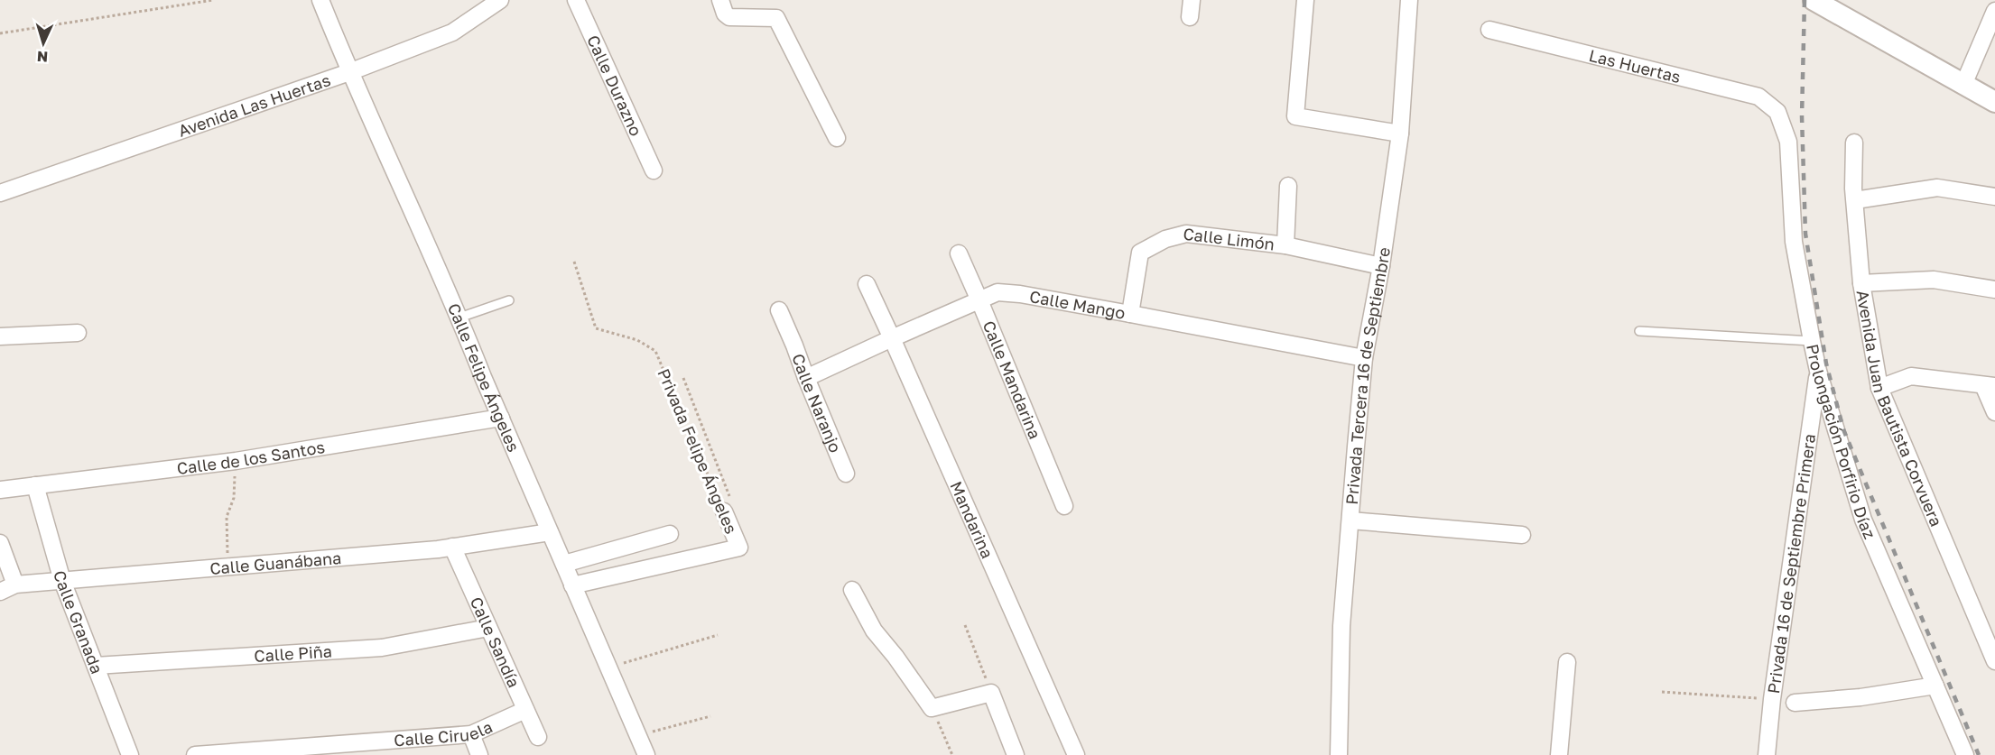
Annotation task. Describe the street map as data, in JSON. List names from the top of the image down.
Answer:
{
  "streets": {
    "street": [
      "Las Huertas",
      "Calle Durazno",
      "Avenida Las Huertas",
      "Calle Limón",
      "Calle Mango",
      "Calle Felipe Ángeles",
      "Privada Tercera 16 de Septiembre",
      "Calle Mandarina",
      "Calle Naranjo",
      "Avenida Juan Bautista Corvuera",
      "Prolongación Porfirio Díaz",
      "Privada Felipe Ángeles",
      "Calle de los Santos",
      "Mandarina",
      "Calle Guanábana",
      "Privada 16 de Septiembre Primera",
      "Calle Granada",
      "Calle Sandía",
      "Calle Piña",
      "Calle Ciruela"
    ]
  },
  "crossings": [
    ["Las Huertas", "Prolongación Porfirio Díaz"],
    ["Avenida Las Huertas", "Calle Felipe Ángeles"],
    ["Calle Limón", "Calle Mango"],
    ["Calle Limón", "Privada Tercera 16 de Septiembre"],
    ["Calle Mango", "Privada Tercera 16 de Septiembre"],
    ["Calle Mango", "Calle Mandarina"],
    ["Calle Mango", "Calle Naranjo"],
    ["Calle Mango", "Mandarina"],
    ["Calle Felipe Ángeles", "Privada Felipe Ángeles"],
    ["Calle Felipe Ángeles", "Calle de los Santos"],
    ["Calle Felipe Ángeles", "Calle Guanábana"],
    ["Prolongación Porfirio Díaz", "Privada 16 de Septiembre Primera"],
    ["Calle de los Santos", "Calle Granada"],
    ["Calle Guanábana", "Calle Granada"],
    ["Calle Guanábana", "Calle Sandía"],
    ["Calle Granada", "Calle Piña"],
    ["Calle Sandía", "Calle Piña"],
    ["Calle Sandía", "Calle Ciruela"]
  ],
  "north": "bottom"
}
